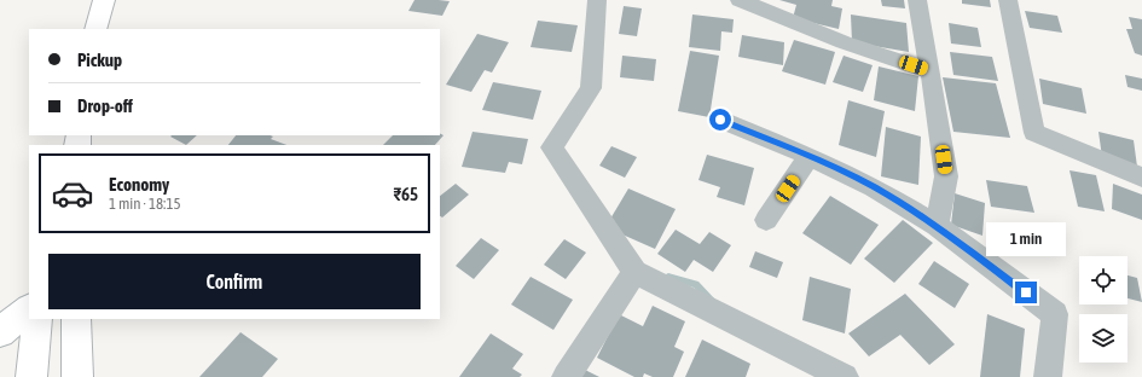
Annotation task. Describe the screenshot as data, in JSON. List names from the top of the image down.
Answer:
{
  "page": {
    "banner": ["Pickup", "Drop-off"],
    "list": [
      {
        "name": "Economy",
        "note": "1 min · 18:15",
        "value": "₹65"
      }
    ],
    "bubble": "1 min",
    "buttons": "Confirm"
  }
}
